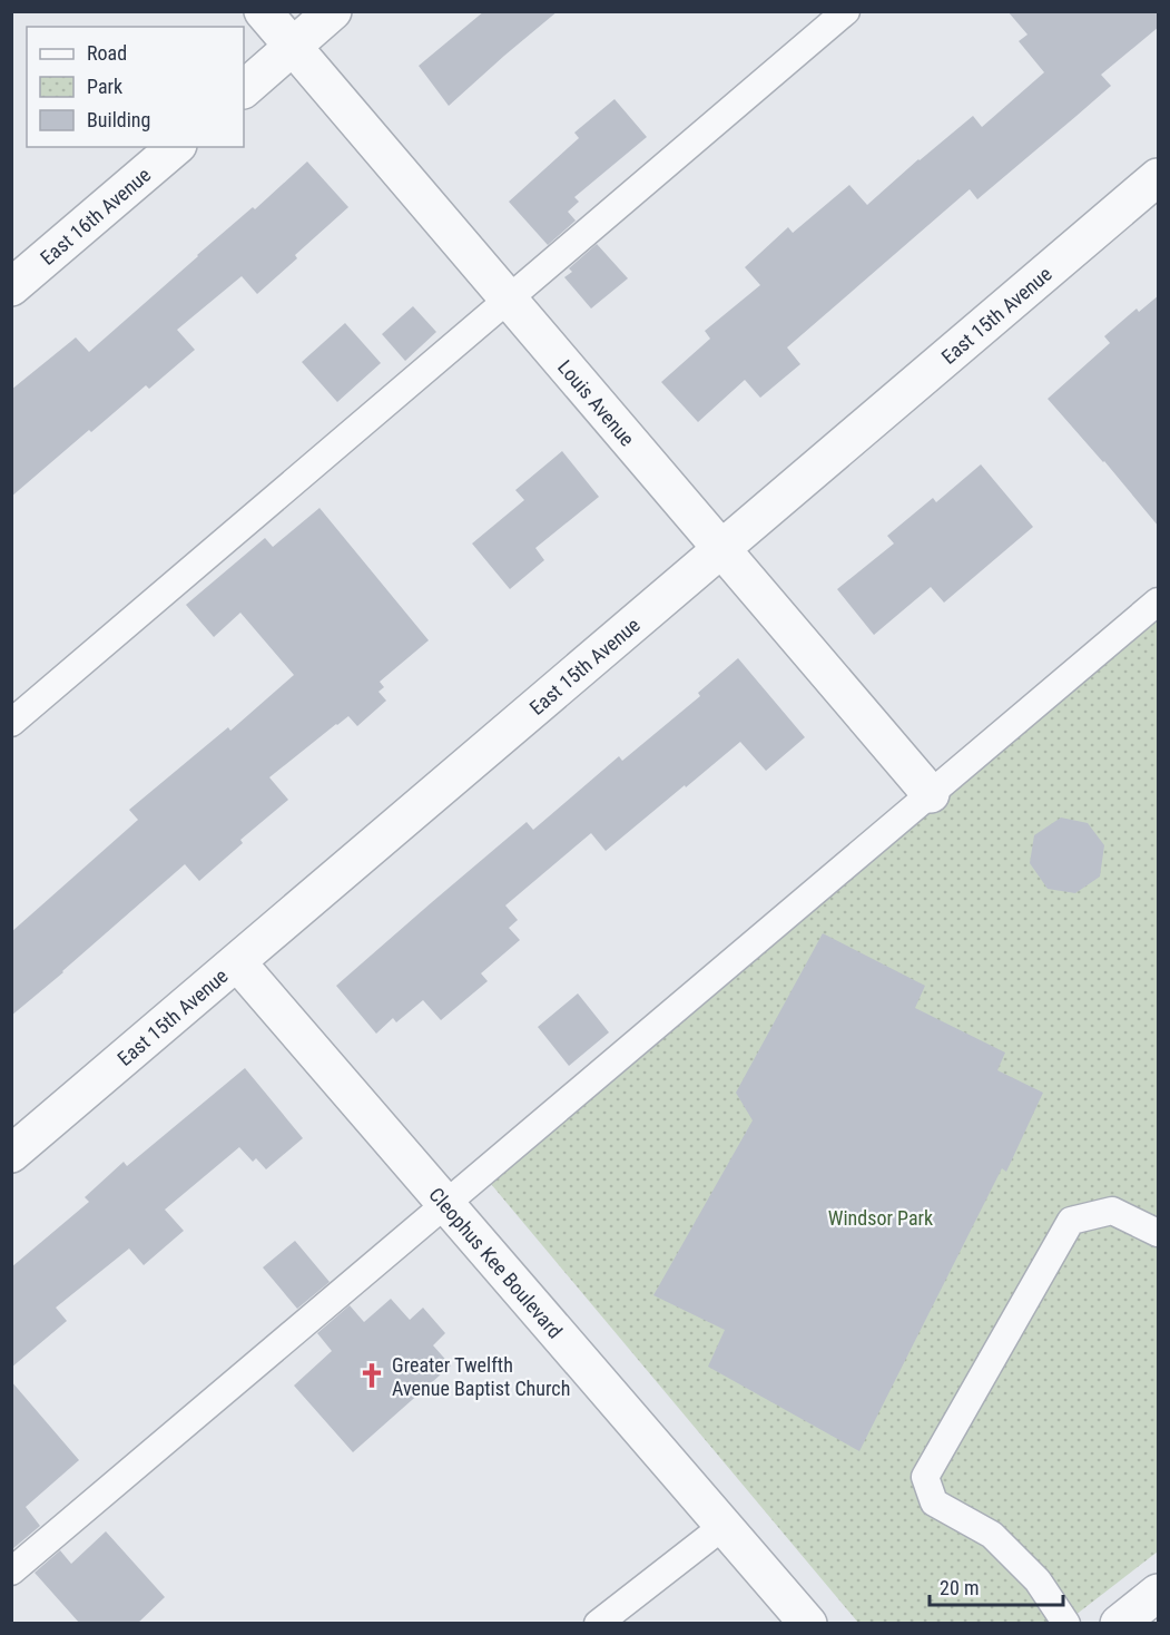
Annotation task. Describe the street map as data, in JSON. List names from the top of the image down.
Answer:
{
  "streets": {
    "street": [
      "East 16th Avenue",
      "East 15th Avenue",
      "Louis Avenue",
      "Cleophus Kee Boulevard"
    ]
  },
  "crossings": [
    ["East 15th Avenue", "Louis Avenue"],
    ["East 15th Avenue", "Cleophus Kee Boulevard"]
  ],
  "parks": ["Windsor Park"],
  "places": {
    "church": ["Greater Twelfth Avenue Baptist Church"]
  },
  "legend": ["Road", "Park", "Building"],
  "scale_bar": "20 m"
}
